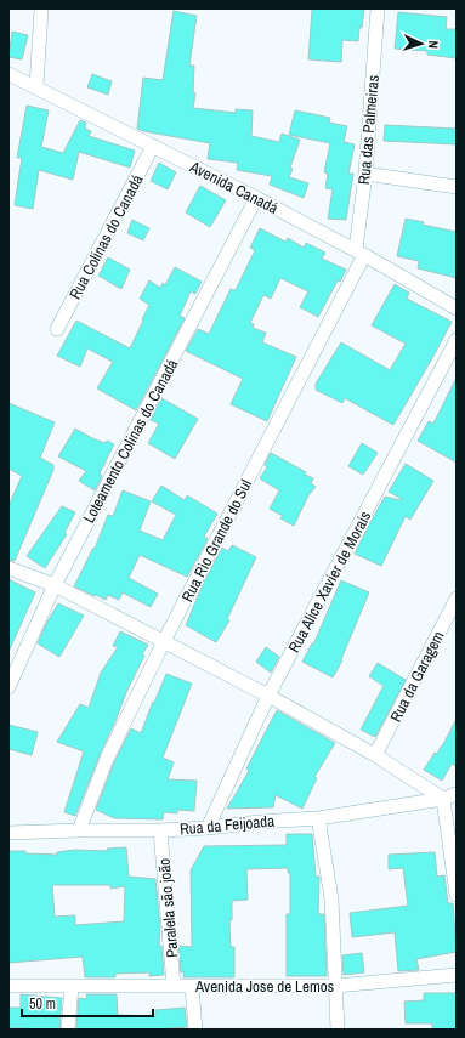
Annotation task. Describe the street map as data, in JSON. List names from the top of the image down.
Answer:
{
  "streets": {
    "street": [
      "Rua das Palmeiras",
      "Avenida Canadá",
      "Rua Colinas do Canadá",
      "Loteamento Colinas do Canadá",
      "Rua Rio Grande do Sul",
      "Rua Alice Xavier de Morais",
      "Rua da Garagem",
      "Rua da Feijoada",
      "Paralela são joão",
      "Avenida Jose de Lemos"
    ]
  },
  "crossings": [
    ["Rua das Palmeiras", "Avenida Canadá"],
    ["Rua das Palmeiras", "Rua Rio Grande do Sul"],
    ["Avenida Canadá", "Rua Colinas do Canadá"],
    ["Avenida Canadá", "Loteamento Colinas do Canadá"],
    ["Avenida Canadá", "Rua Rio Grande do Sul"],
    ["Rua Rio Grande do Sul", "Rua da Feijoada"],
    ["Rua Alice Xavier de Morais", "Rua da Feijoada"],
    ["Rua da Feijoada", "Paralela são joão"],
    ["Paralela são joão", "Avenida Jose de Lemos"]
  ],
  "scale_bar": "50 m",
  "north": "right"
}
